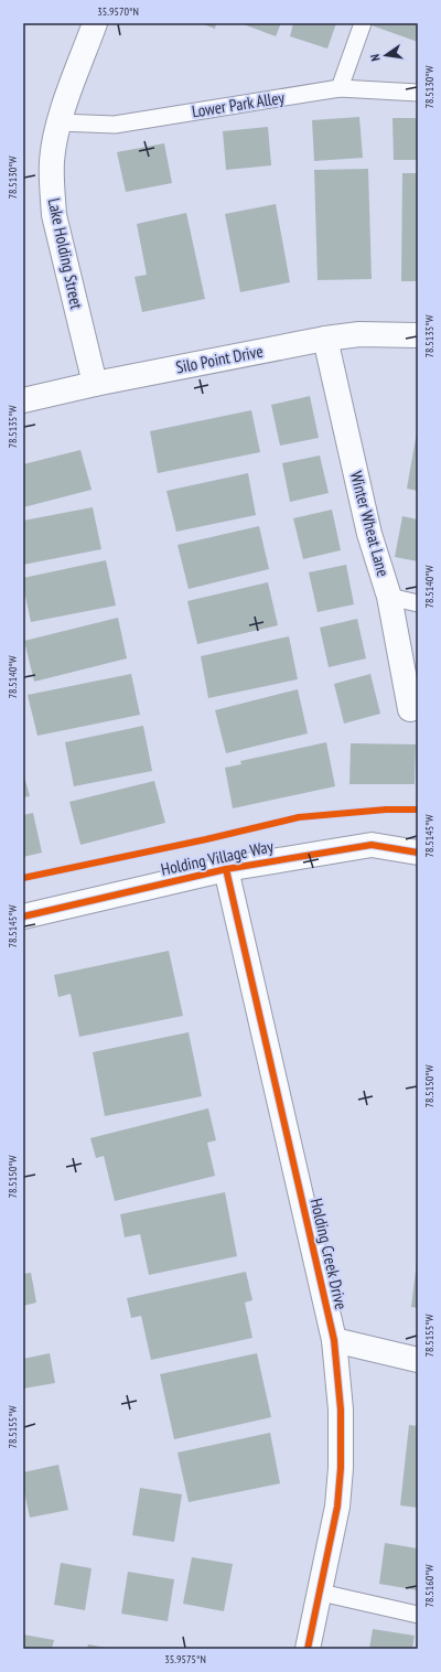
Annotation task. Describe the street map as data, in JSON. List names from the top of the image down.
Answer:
{
  "streets": {
    "street": [
      "Lake Holding Street",
      "Silo Point Drive",
      "Winter Wheat Lane",
      "Holding Village Way",
      "Holding Creek Drive"
    ],
    "lane": ["Lower Park Alley"]
  },
  "crossings": [
    ["Lower Park Alley", "Lake Holding Street"],
    ["Lake Holding Street", "Silo Point Drive"],
    ["Silo Point Drive", "Winter Wheat Lane"],
    ["Holding Village Way", "Holding Creek Drive"]
  ],
  "north": "left",
  "coordinates": [
    "35.9570°N",
    "78.5130°W",
    "78.5135°W",
    "78.5140°W",
    "78.5145°W",
    "78.5150°W",
    "78.5155°W",
    "78.5160°W",
    "35.9575°N"
  ]
}
